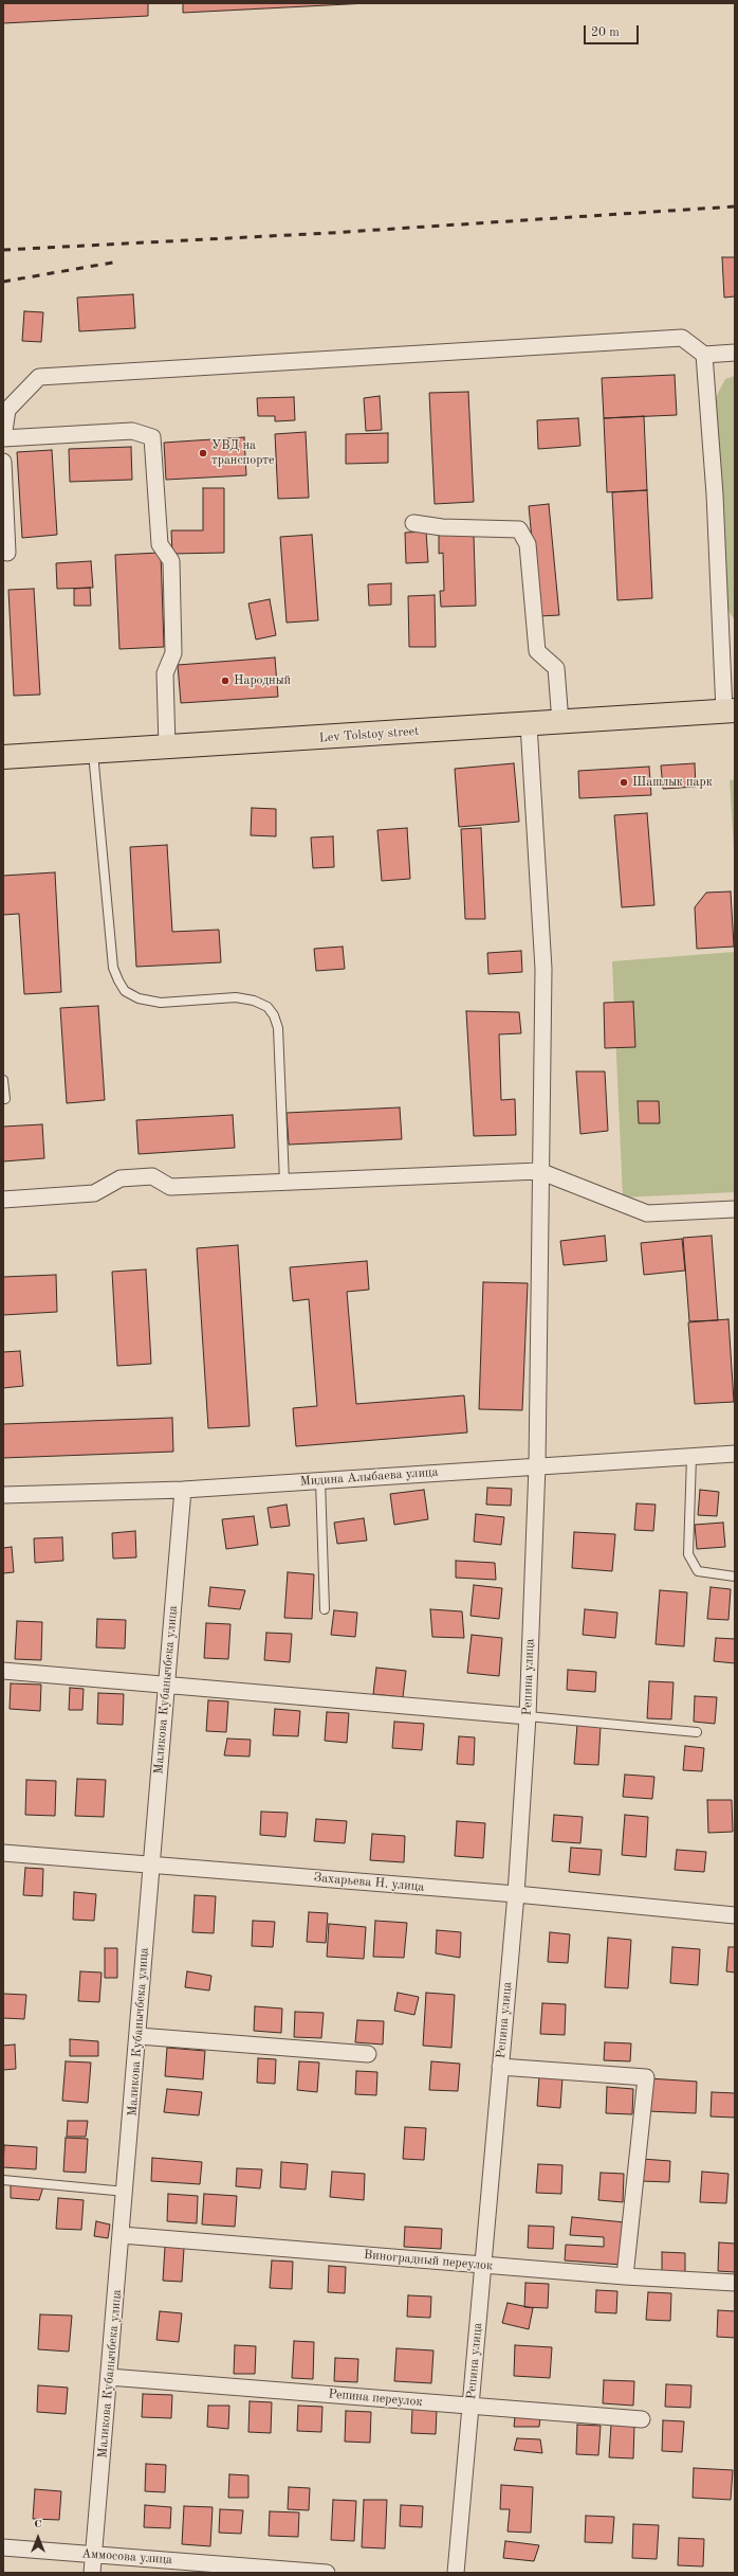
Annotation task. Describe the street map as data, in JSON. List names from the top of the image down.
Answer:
{
  "streets": {
    "main road": ["Lev Tolstoy street"],
    "street": [
      "Мидина Алыбаева улица",
      "Репина улица",
      "Маликова Кубанычбека улица",
      "Захарьева Н. улица",
      "Виноградный переулок",
      "Репина переулок",
      "Аммосова улица"
    ]
  },
  "crossings": [
    ["Lev Tolstoy street", "Репина улица"],
    ["Мидина Алыбаева улица", "Репина улица"],
    ["Мидина Алыбаева улица", "Маликова Кубанычбека улица"],
    ["Репина улица", "Захарьева Н. улица"],
    ["Репина улица", "Виноградный переулок"],
    ["Репина улица", "Репина переулок"],
    ["Маликова Кубанычбека улица", "Захарьева Н. улица"],
    ["Маликова Кубанычбека улица", "Виноградный переулок"],
    ["Маликова Кубанычбека улица", "Репина переулок"],
    ["Маликова Кубанычбека улица", "Аммосова улица"]
  ],
  "places": ["УВД на транспорте", "Народный", "Шашлык парк"],
  "scale_bar": "20 m",
  "north": "top"
}
